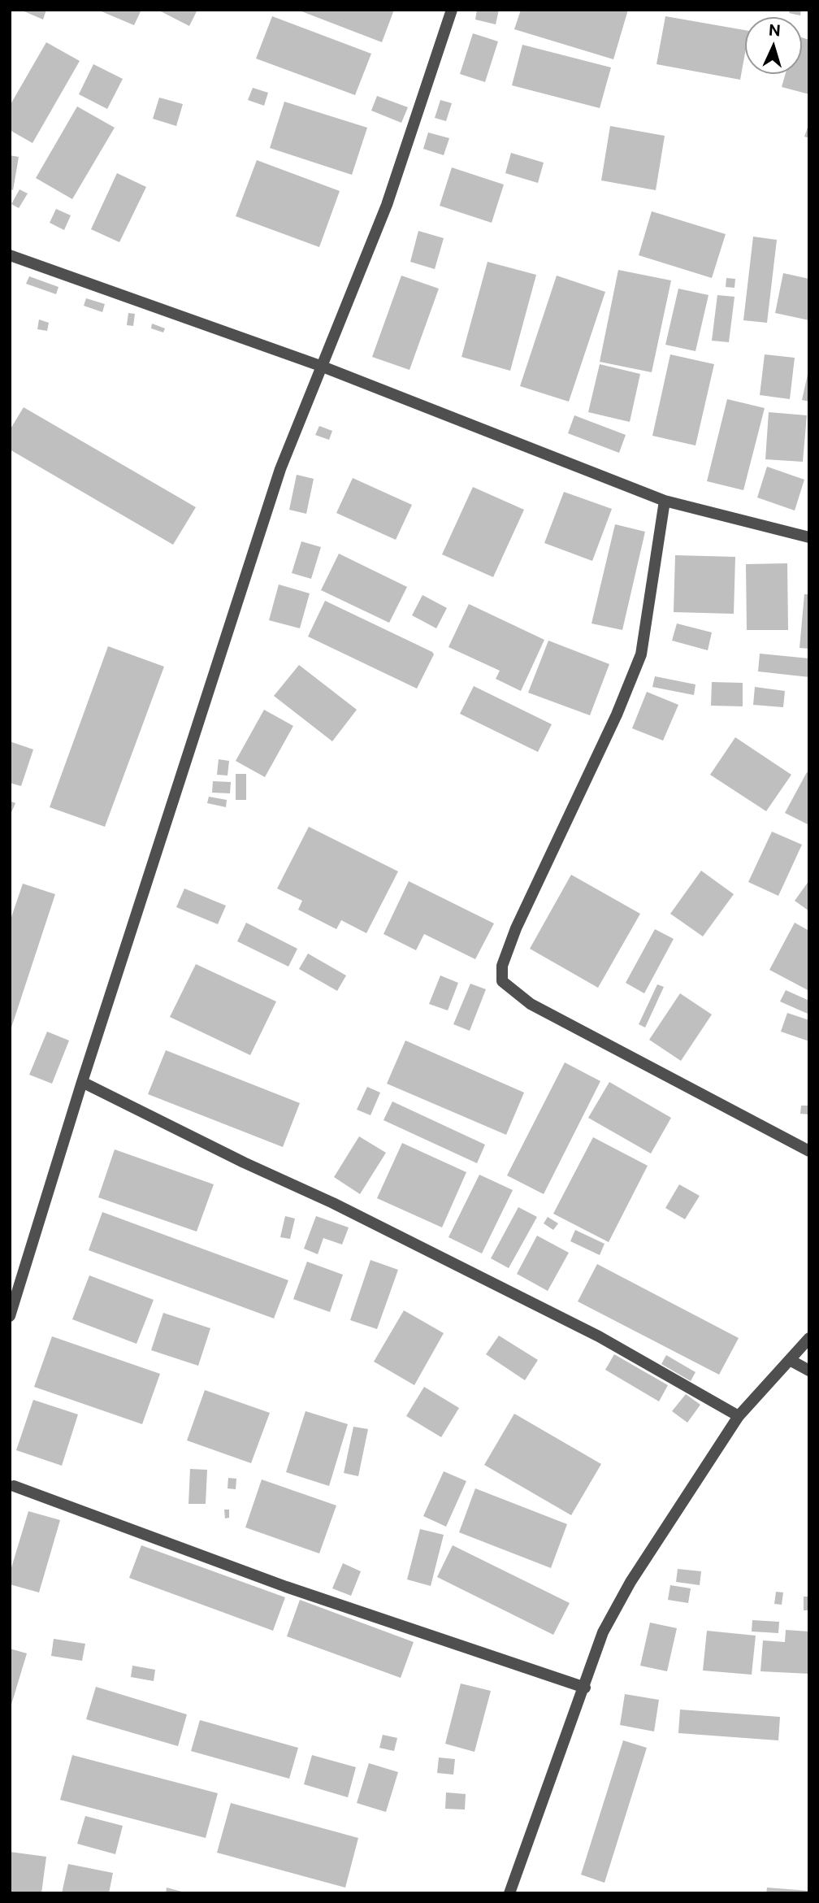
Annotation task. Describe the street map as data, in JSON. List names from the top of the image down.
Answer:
{
  "north": "top"
}
